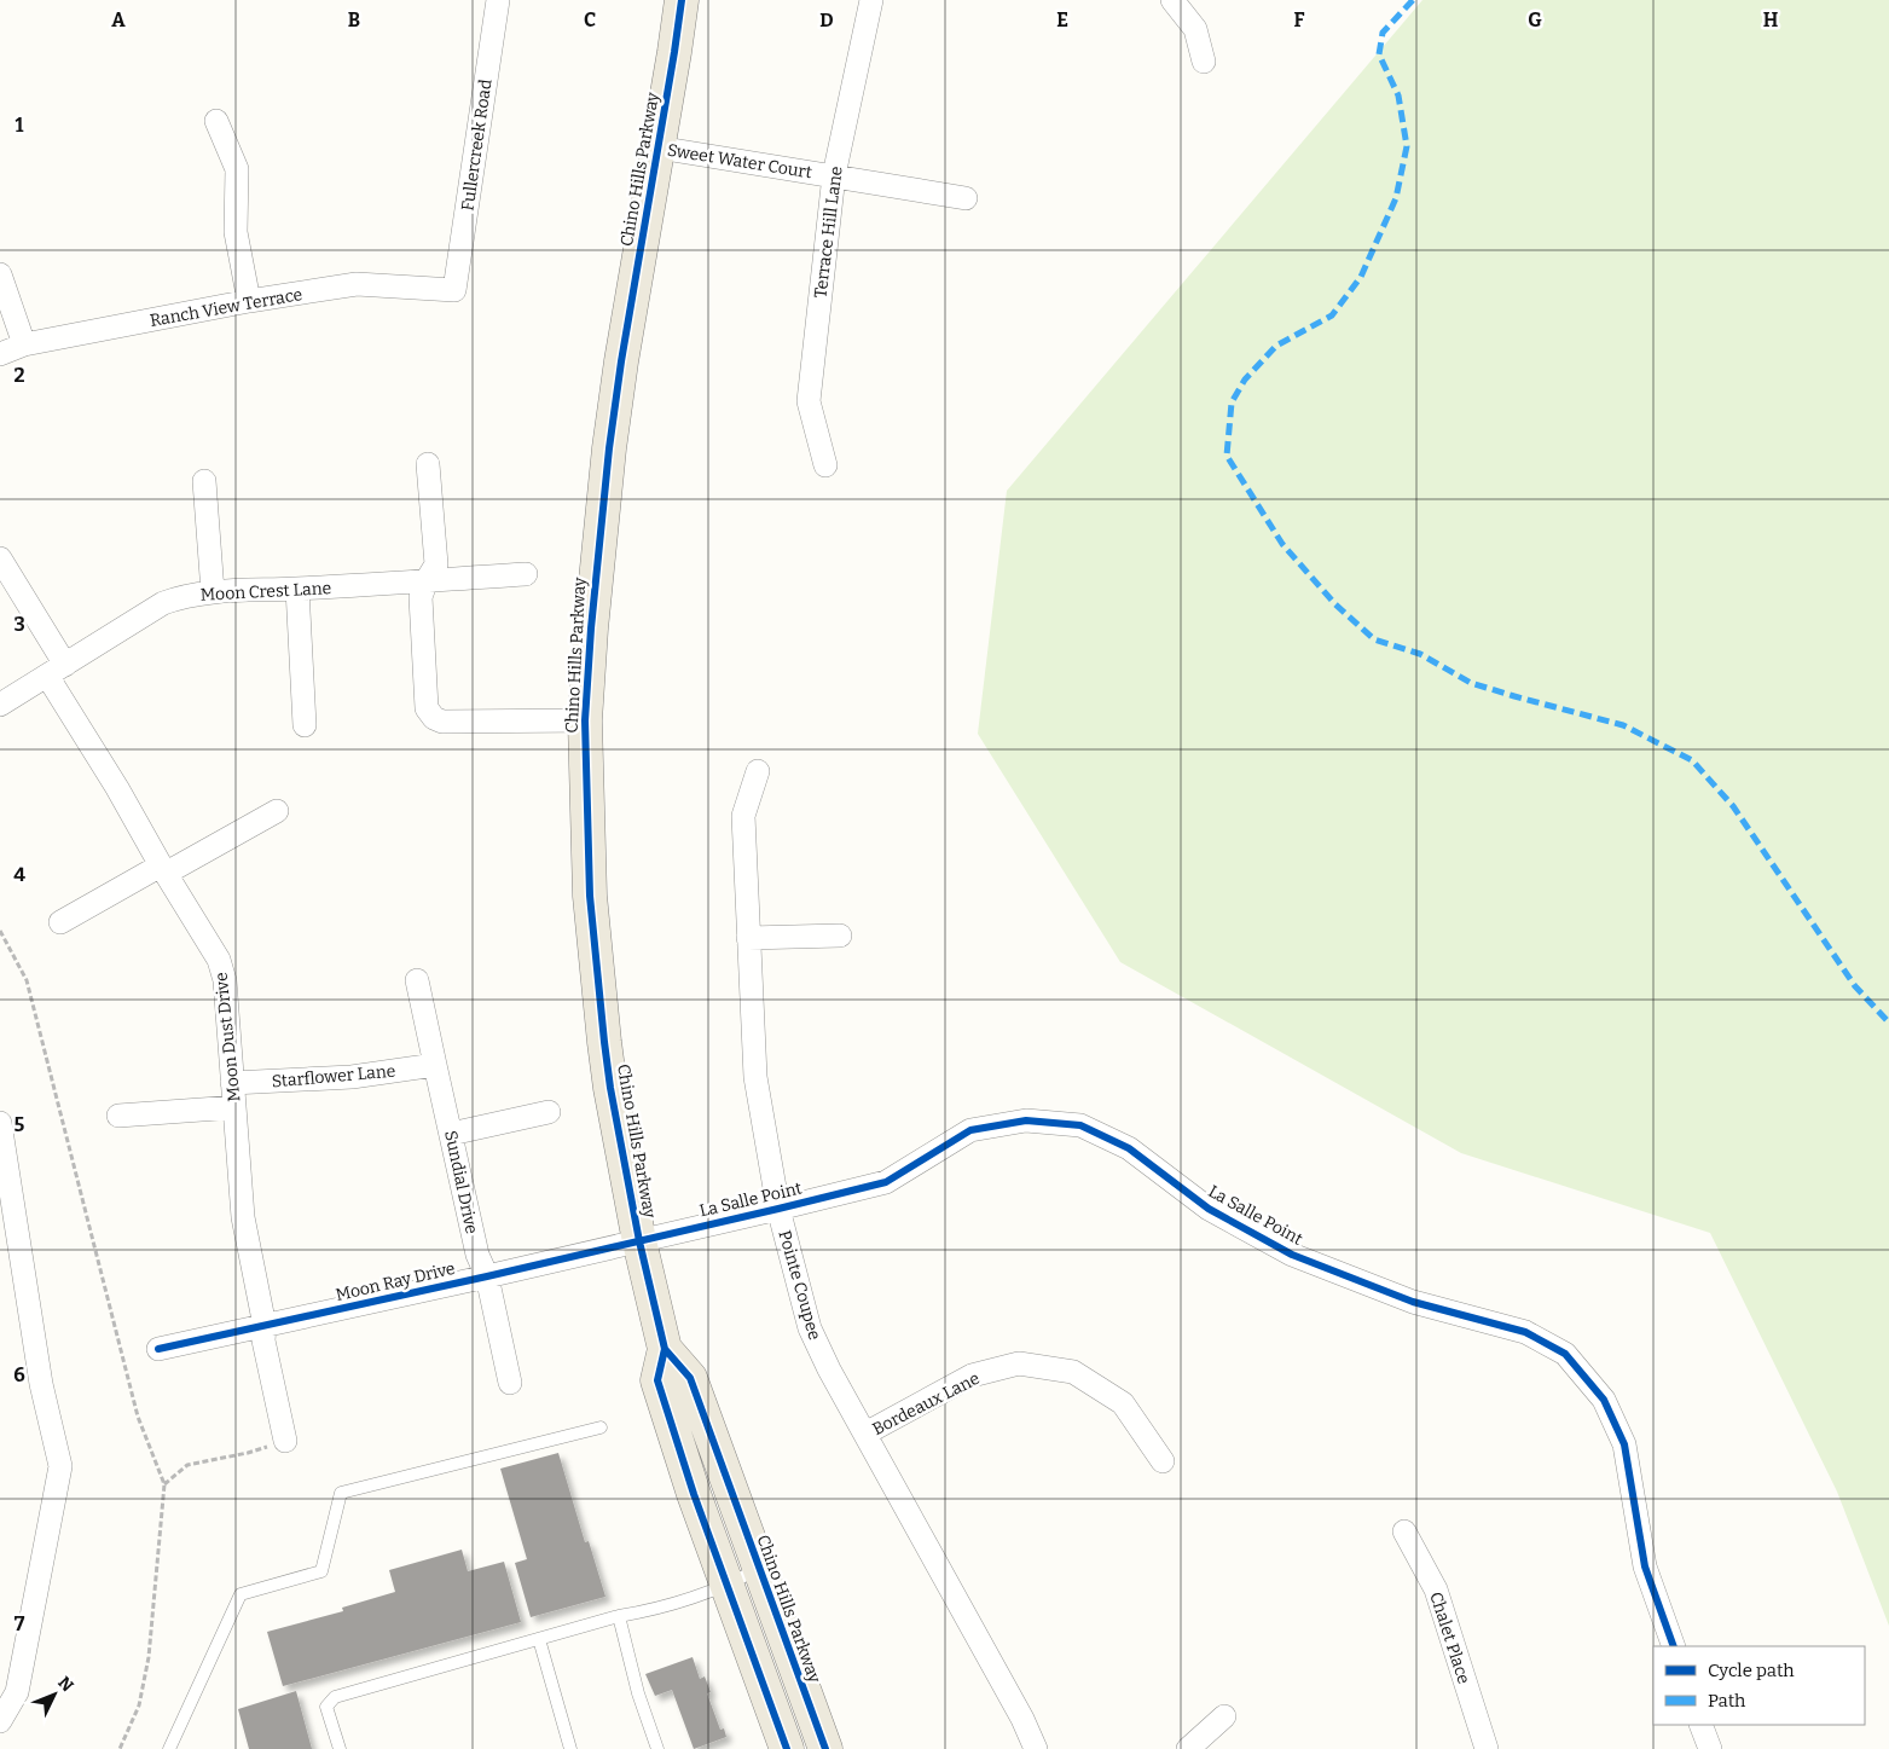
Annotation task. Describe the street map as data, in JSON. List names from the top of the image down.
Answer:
{
  "streets": {
    "main road": ["Chino Hills Parkway"],
    "street": [
      "Fullercreek Road",
      "Sweet Water Court",
      "Terrace Hill Lane",
      "Ranch View Terrace",
      "Moon Crest Lane",
      "Moon Dust Drive",
      "Starflower Lane",
      "Sundial Drive",
      "La Salle Point",
      "Moon Ray Drive",
      "Pointe Coupee",
      "Bordeaux Lane",
      "Chalet Place"
    ]
  },
  "crossings": [
    ["Fullercreek Road", "Ranch View Terrace"],
    ["Sweet Water Court", "Chino Hills Parkway"],
    ["Sweet Water Court", "Terrace Hill Lane"],
    ["Chino Hills Parkway", "La Salle Point"],
    ["Chino Hills Parkway", "Moon Ray Drive"],
    ["Moon Crest Lane", "Moon Dust Drive"],
    ["Moon Dust Drive", "Starflower Lane"],
    ["Moon Dust Drive", "Moon Ray Drive"],
    ["Starflower Lane", "Sundial Drive"],
    ["Sundial Drive", "Moon Ray Drive"],
    ["La Salle Point", "Moon Ray Drive"],
    ["La Salle Point", "Pointe Coupee"],
    ["Pointe Coupee", "Bordeaux Lane"]
  ],
  "legend": ["Cycle path", "Path"],
  "north": "top right",
  "grid": {
    "columns": [
      "A",
      "B",
      "C",
      "D",
      "E",
      "F",
      "G",
      "H"
    ],
    "rows": [
      "1",
      "2",
      "3",
      "4",
      "5",
      "6",
      "7"
    ]
  }
}
